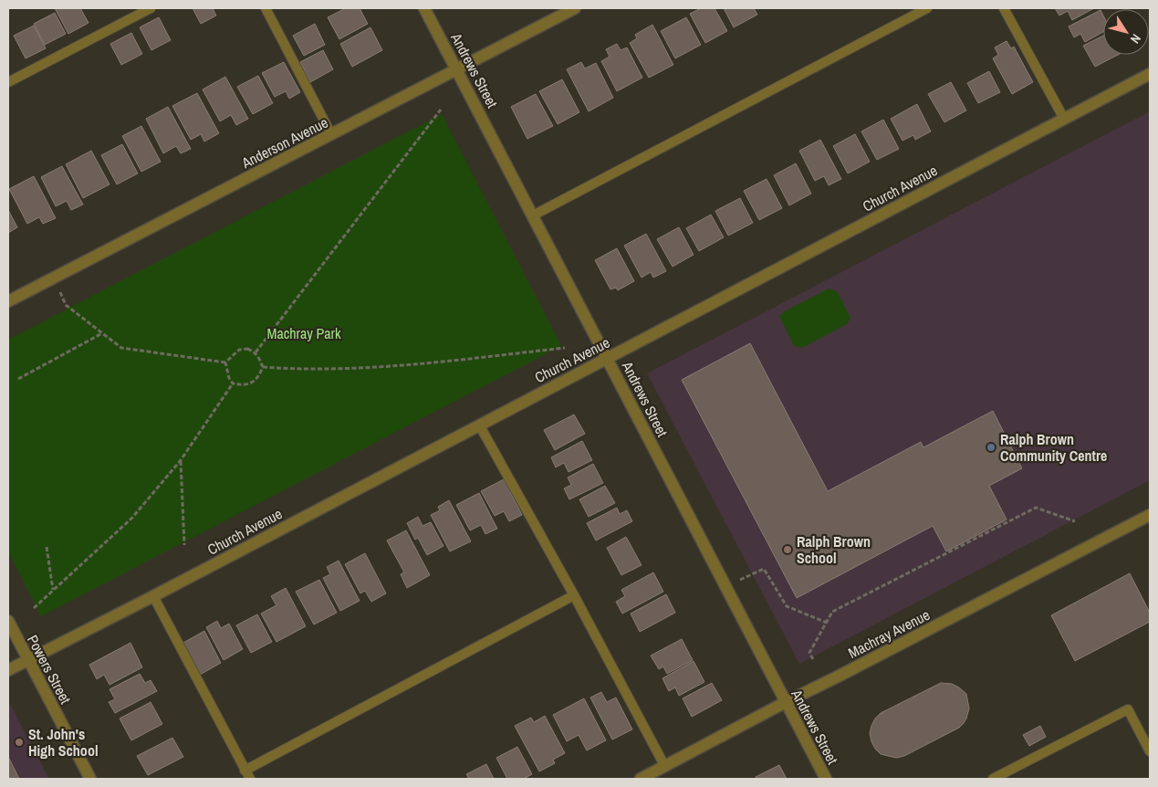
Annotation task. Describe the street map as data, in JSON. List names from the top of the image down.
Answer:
{
  "streets": {
    "street": [
      "Andrews Street",
      "Anderson Avenue",
      "Church Avenue",
      "Machray Avenue",
      "Powers Street"
    ]
  },
  "crossings": [
    ["Andrews Street", "Anderson Avenue"],
    ["Andrews Street", "Church Avenue"],
    ["Andrews Street", "Machray Avenue"],
    ["Church Avenue", "Powers Street"]
  ],
  "parks": ["Machray Park"],
  "places": ["Ralph Brown Community Centre", "Ralph Brown School", "St. John's High School"],
  "north": "bottom right"
}
